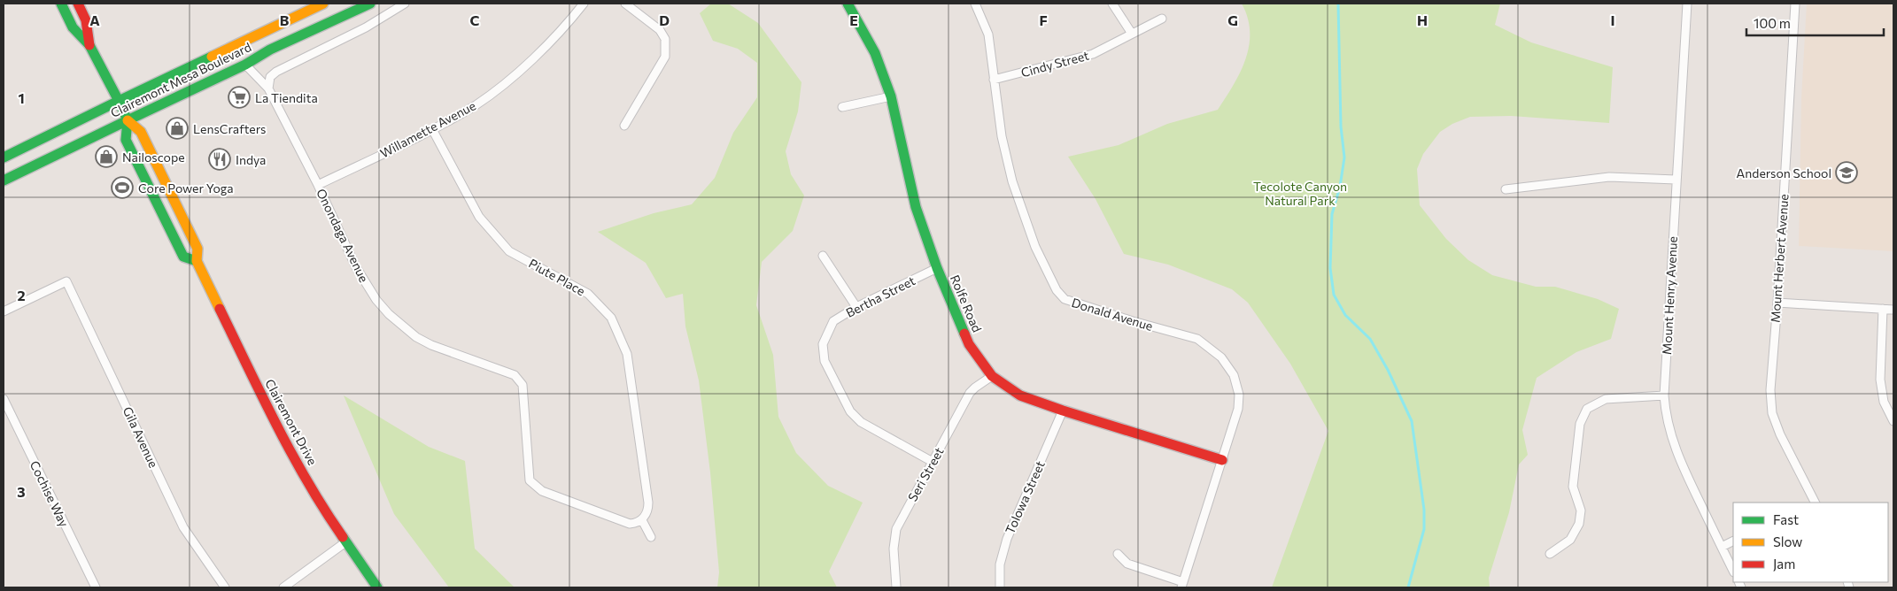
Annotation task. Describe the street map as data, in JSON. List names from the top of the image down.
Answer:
{
  "streets": {
    "main road": ["Clairemont Mesa Boulevard", "Rolfe Road", "Clairemont Drive"],
    "street": [
      "Cindy Street",
      "Willamette Avenue",
      "Onondaga Avenue",
      "Mount Herbert Avenue",
      "Piute Place",
      "Mount Henry Avenue",
      "Bertha Street",
      "Donald Avenue",
      "Gila Avenue",
      "Seri Street",
      "Cochise Way",
      "Tolowa Street"
    ]
  },
  "crossings": [
    ["Cindy Street", "Donald Avenue"],
    ["Clairemont Mesa Boulevard", "Onondaga Avenue"],
    ["Clairemont Mesa Boulevard", "Clairemont Drive"],
    ["Willamette Avenue", "Onondaga Avenue"],
    ["Willamette Avenue", "Piute Place"],
    ["Onondaga Avenue", "Piute Place"],
    ["Bertha Street", "Rolfe Road"],
    ["Bertha Street", "Seri Street"],
    ["Rolfe Road", "Donald Avenue"],
    ["Rolfe Road", "Seri Street"],
    ["Rolfe Road", "Tolowa Street"]
  ],
  "parks": ["Tecolote Canyon Natural Park"],
  "places": {
    "supermarket": ["La Tiendita"],
    "shop": ["LensCrafters", "Nailoscope"],
    "restaurant": ["Indya"],
    "school or university": ["Anderson School"],
    "sports": ["Core Power Yoga"]
  },
  "legend": ["Fast", "Slow", "Jam"],
  "scale_bar": "100 m",
  "grid": {
    "columns": [
      "A",
      "B",
      "C",
      "D",
      "E",
      "F",
      "G",
      "H",
      "I"
    ],
    "rows": ["1", "2", "3"]
  }
}
